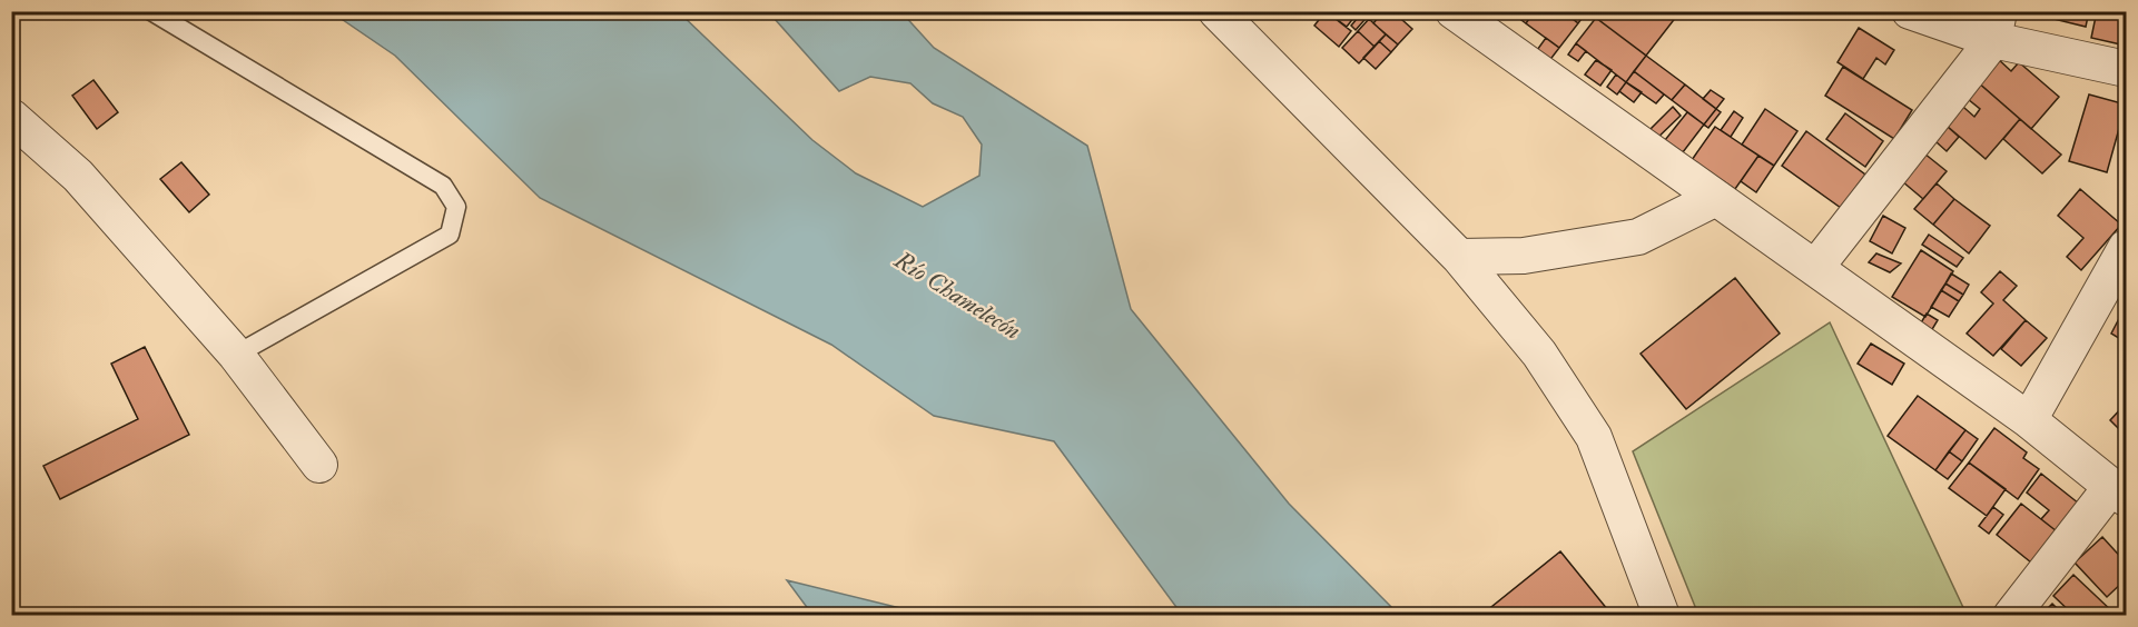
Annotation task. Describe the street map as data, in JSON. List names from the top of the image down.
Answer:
{
  "water": ["Río Chamelecón"]
}
